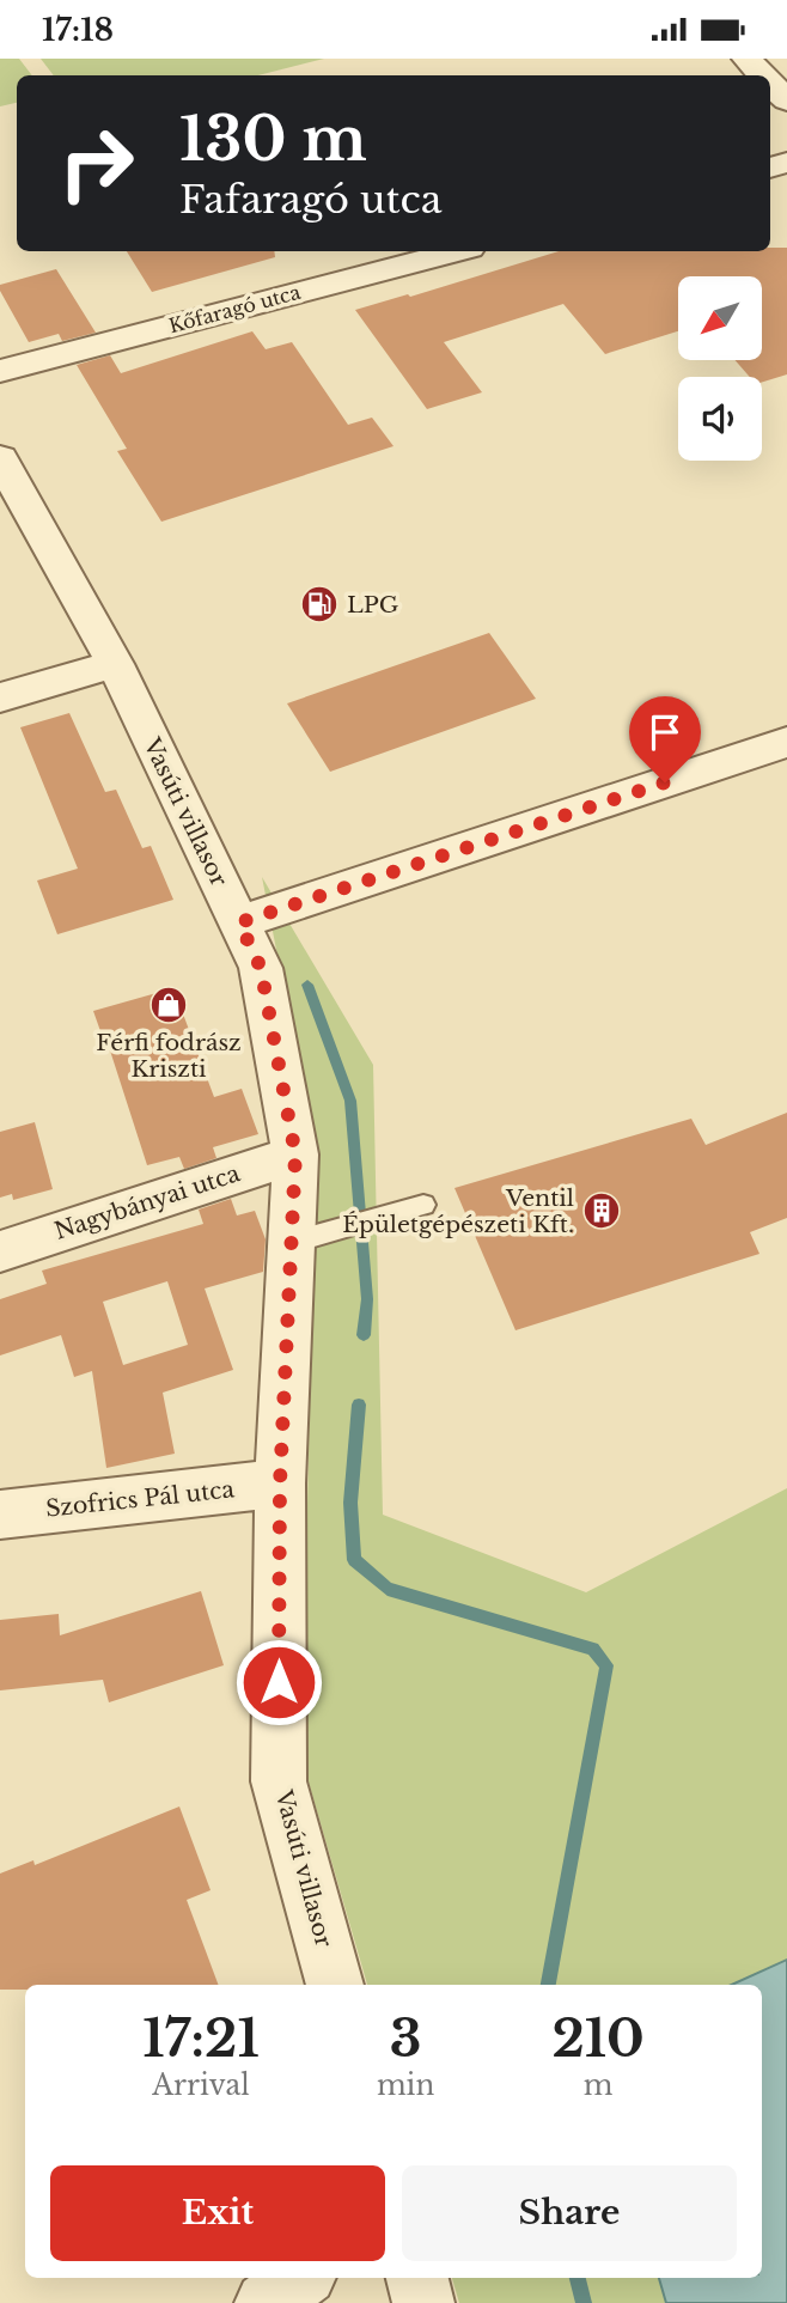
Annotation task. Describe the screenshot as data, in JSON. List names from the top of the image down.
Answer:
{
  "streets": {
    "street": [
      "Kőfaragó utca",
      "Vasúti villasor",
      "Nagybányai utca",
      "Szofrics Pál utca"
    ]
  },
  "crossings": [
    ["Vasúti villasor", "Nagybányai utca"],
    ["Vasúti villasor", "Szofrics Pál utca"]
  ],
  "places": {
    "fuel station": ["LPG"],
    "shop": ["Férfi fodrász Kriszti"],
    "building": ["Ventil Épületgépészeti Kft."]
  },
  "north": "bottom left",
  "page": {
    "status": "17:18",
    "turn": ["130 m", "Fafaragó utca"],
    "eta": [
      "17:21",
      "Arrival",
      "3",
      "min",
      "210",
      "m"
    ],
    "buttons": ["Exit", "Share"]
  }
}
